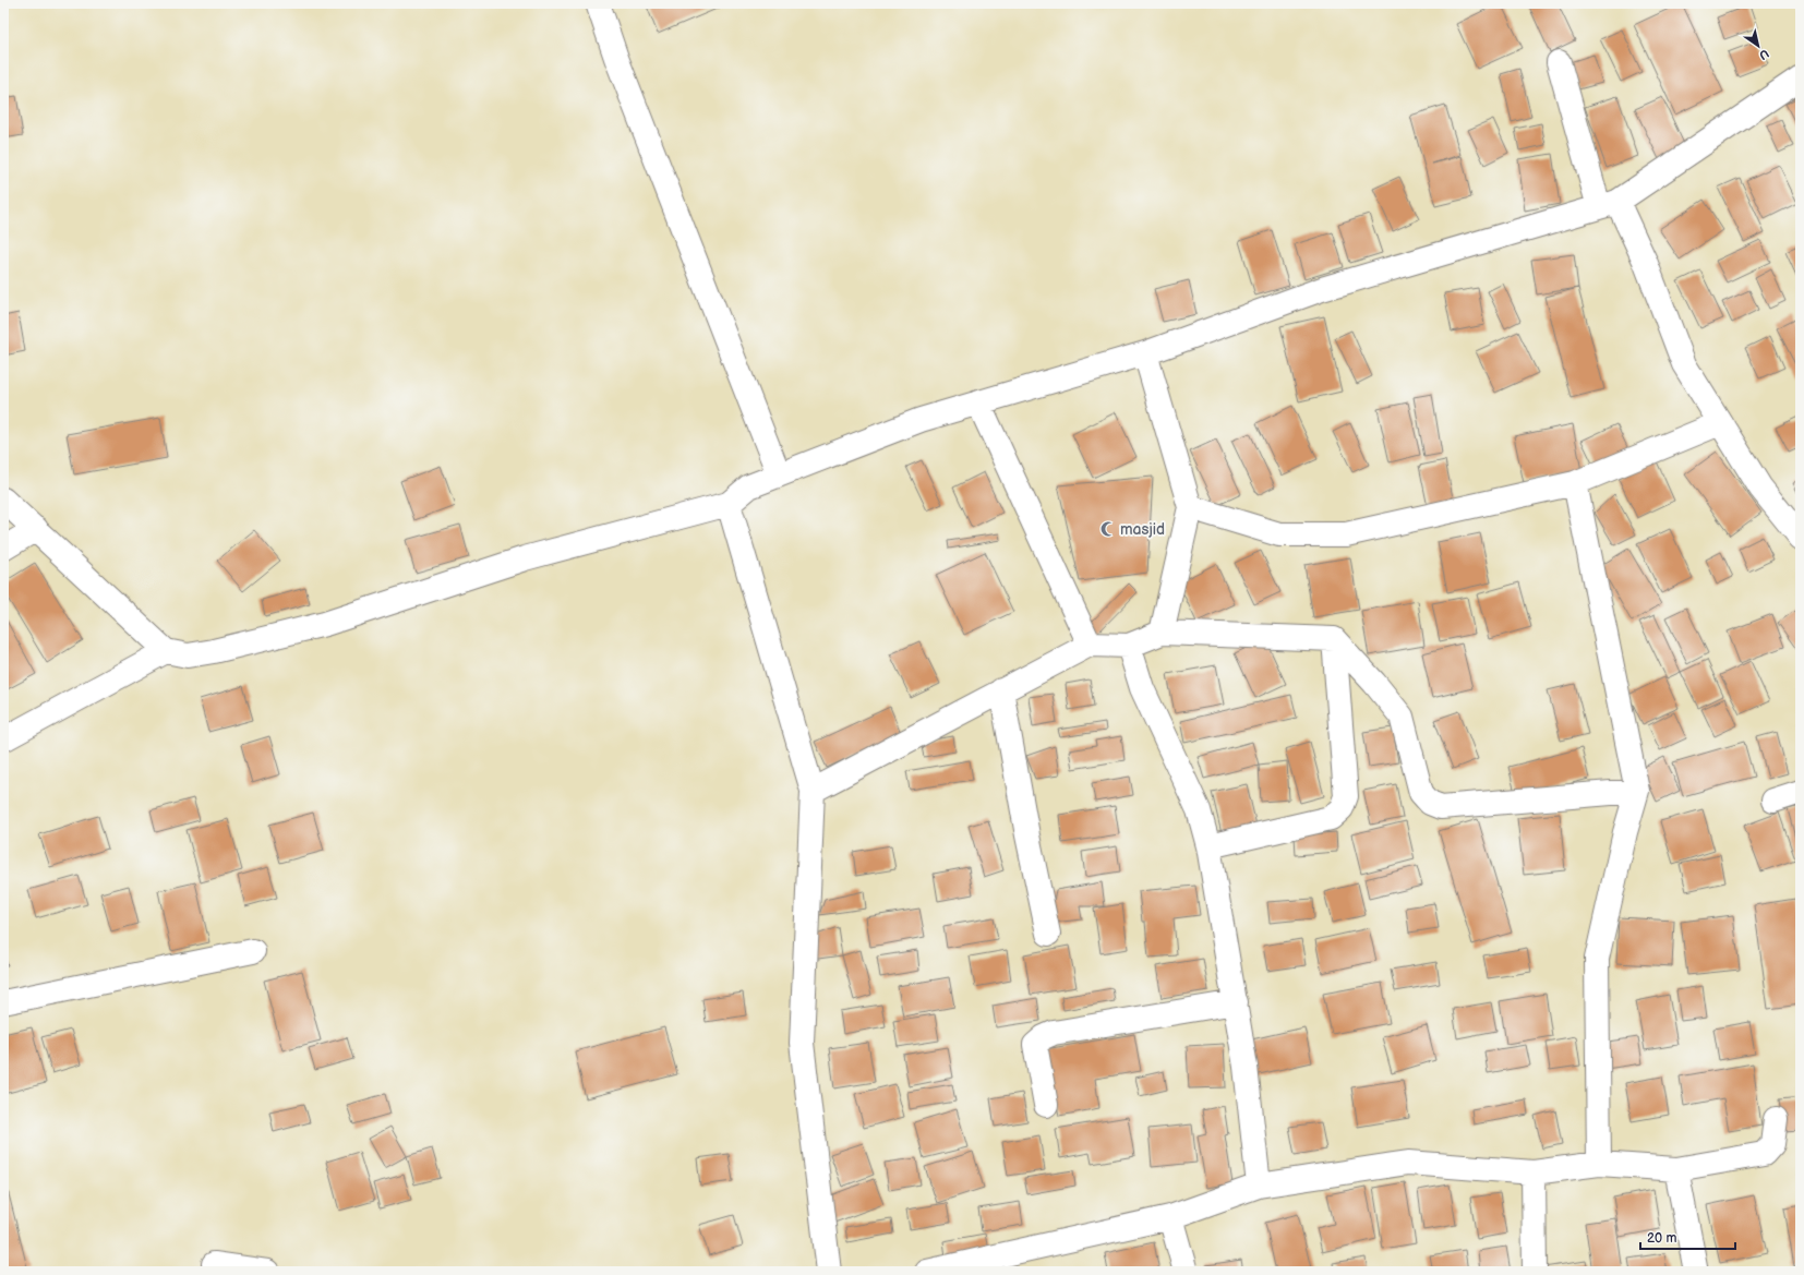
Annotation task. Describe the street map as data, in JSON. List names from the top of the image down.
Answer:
{
  "places": {
    "mosque": ["masjid"]
  },
  "scale_bar": "20 m",
  "north": "bottom right"
}
